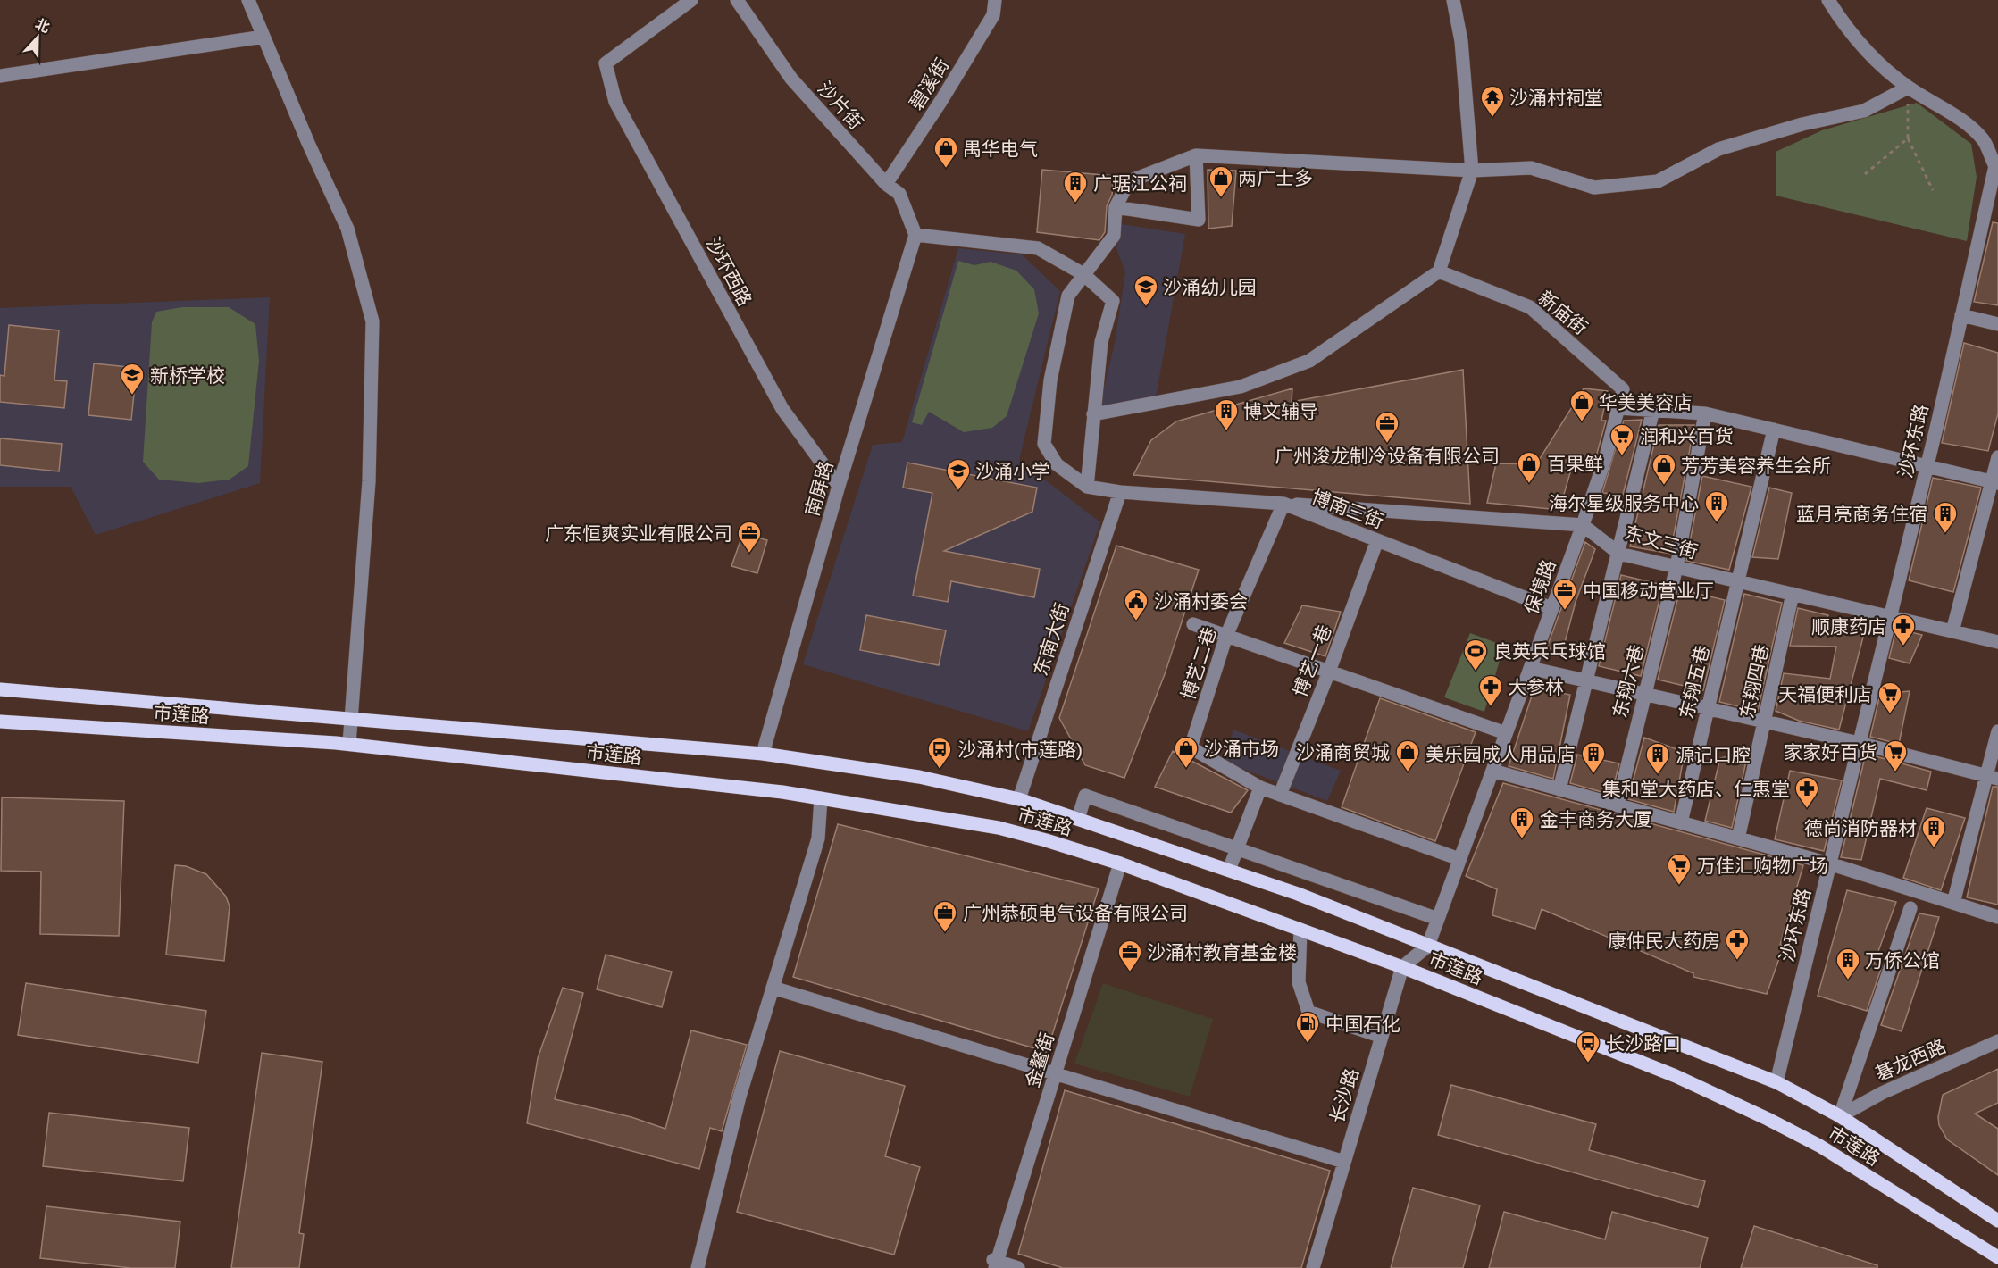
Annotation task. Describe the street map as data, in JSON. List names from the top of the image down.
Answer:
{
  "streets": {
    "main road": ["市莲路"],
    "street": [
      "碧溪街",
      "沙片街",
      "沙环西路",
      "新庙街",
      "沙环东路",
      "南屏路",
      "博南三街",
      "东文三街",
      "保境路",
      "东南大街",
      "博艺一巷",
      "博艺二巷",
      "东翔六巷",
      "东翔四巷",
      "东翔五巷",
      "金鳌街",
      "碁龙西路",
      "长沙路"
    ]
  },
  "crossings": [
    ["碧溪街", "沙片街"],
    ["沙片街", "南屏路"],
    ["沙环西路", "南屏路"],
    ["新庙街", "保境路"],
    ["沙环东路", "东文三街"],
    ["沙环东路", "市莲路"],
    ["南屏路", "市莲路"],
    ["博南三街", "保境路"],
    ["博南三街", "东南大街"],
    ["博南三街", "博艺一巷"],
    ["博南三街", "博艺二巷"],
    ["东文三街", "保境路"],
    ["东文三街", "东翔六巷"],
    ["东文三街", "东翔四巷"],
    ["东文三街", "东翔五巷"],
    ["保境路", "市莲路"],
    ["东南大街", "市莲路"],
    ["市莲路", "金鳌街"],
    ["市莲路", "碁龙西路"],
    ["市莲路", "长沙路"]
  ],
  "places": {
    "temple": ["沙涌村祠堂"],
    "shop": [
      "禺华电气",
      "两广士多",
      "华美美容店",
      "百果鲜",
      "芳芳美容养生会所",
      "沙涌市场",
      "沙涌商贸城"
    ],
    "building": [
      "广琚江公祠",
      "博文辅导",
      "海尔星级服务中心",
      "蓝月亮商务住宿",
      "美乐园成人用品店",
      "源记口腔",
      "金丰商务大厦",
      "德尚消防器材",
      "万侨公馆"
    ],
    "school or university": ["沙涌幼儿园", "新桥学校", "沙涌小学"],
    "office": [
      "广州浚龙制冷设备有限公司",
      "广东恒爽实业有限公司",
      "中国移动营业厅",
      "广州恭硕电气设备有限公司",
      "沙涌村教育基金楼"
    ],
    "supermarket": [
      "润和兴百货",
      "天福便利店",
      "家家好百货",
      "万佳汇购物广场"
    ],
    "public building": ["沙涌村委会"],
    "pharmacy": [
      "顺康药店",
      "大参林",
      "集和堂大药店、仁惠堂",
      "康仲民大药房"
    ],
    "sports": ["良英兵乓球馆"],
    "bus stop": ["沙涌村(市莲路)", "长沙路口"],
    "fuel station": ["中国石化"]
  },
  "north": "top"
}
